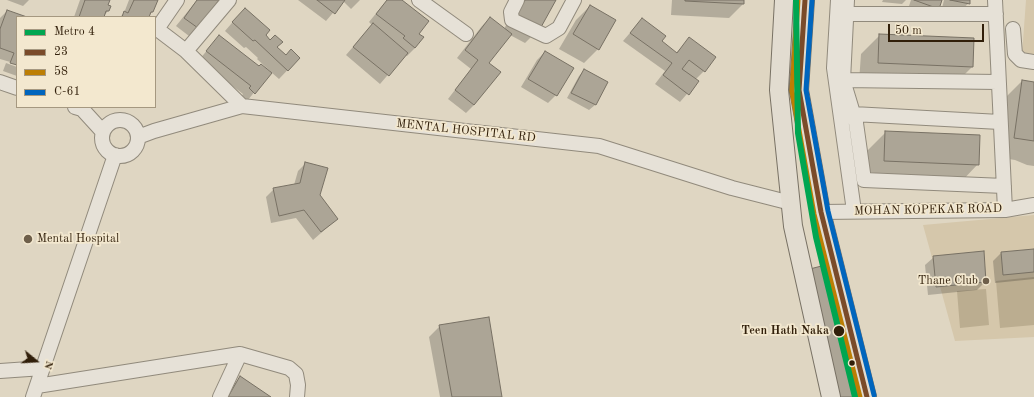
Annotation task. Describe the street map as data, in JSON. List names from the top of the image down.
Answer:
{
  "streets": {
    "street": ["MENTAL HOSPITAL RD", "MOHAN KOPEKAR ROAD"]
  },
  "places": ["Mental Hospital", "Thane Club", "Teen Hath Naka"],
  "lines": [
    "metro line 4",
    "transit line 23",
    "transit line 58",
    "transit line C-61"
  ],
  "legend": [
    "Metro 4",
    "23",
    "58",
    "C-61"
  ],
  "scale_bar": "50 m",
  "north": "right"
}
